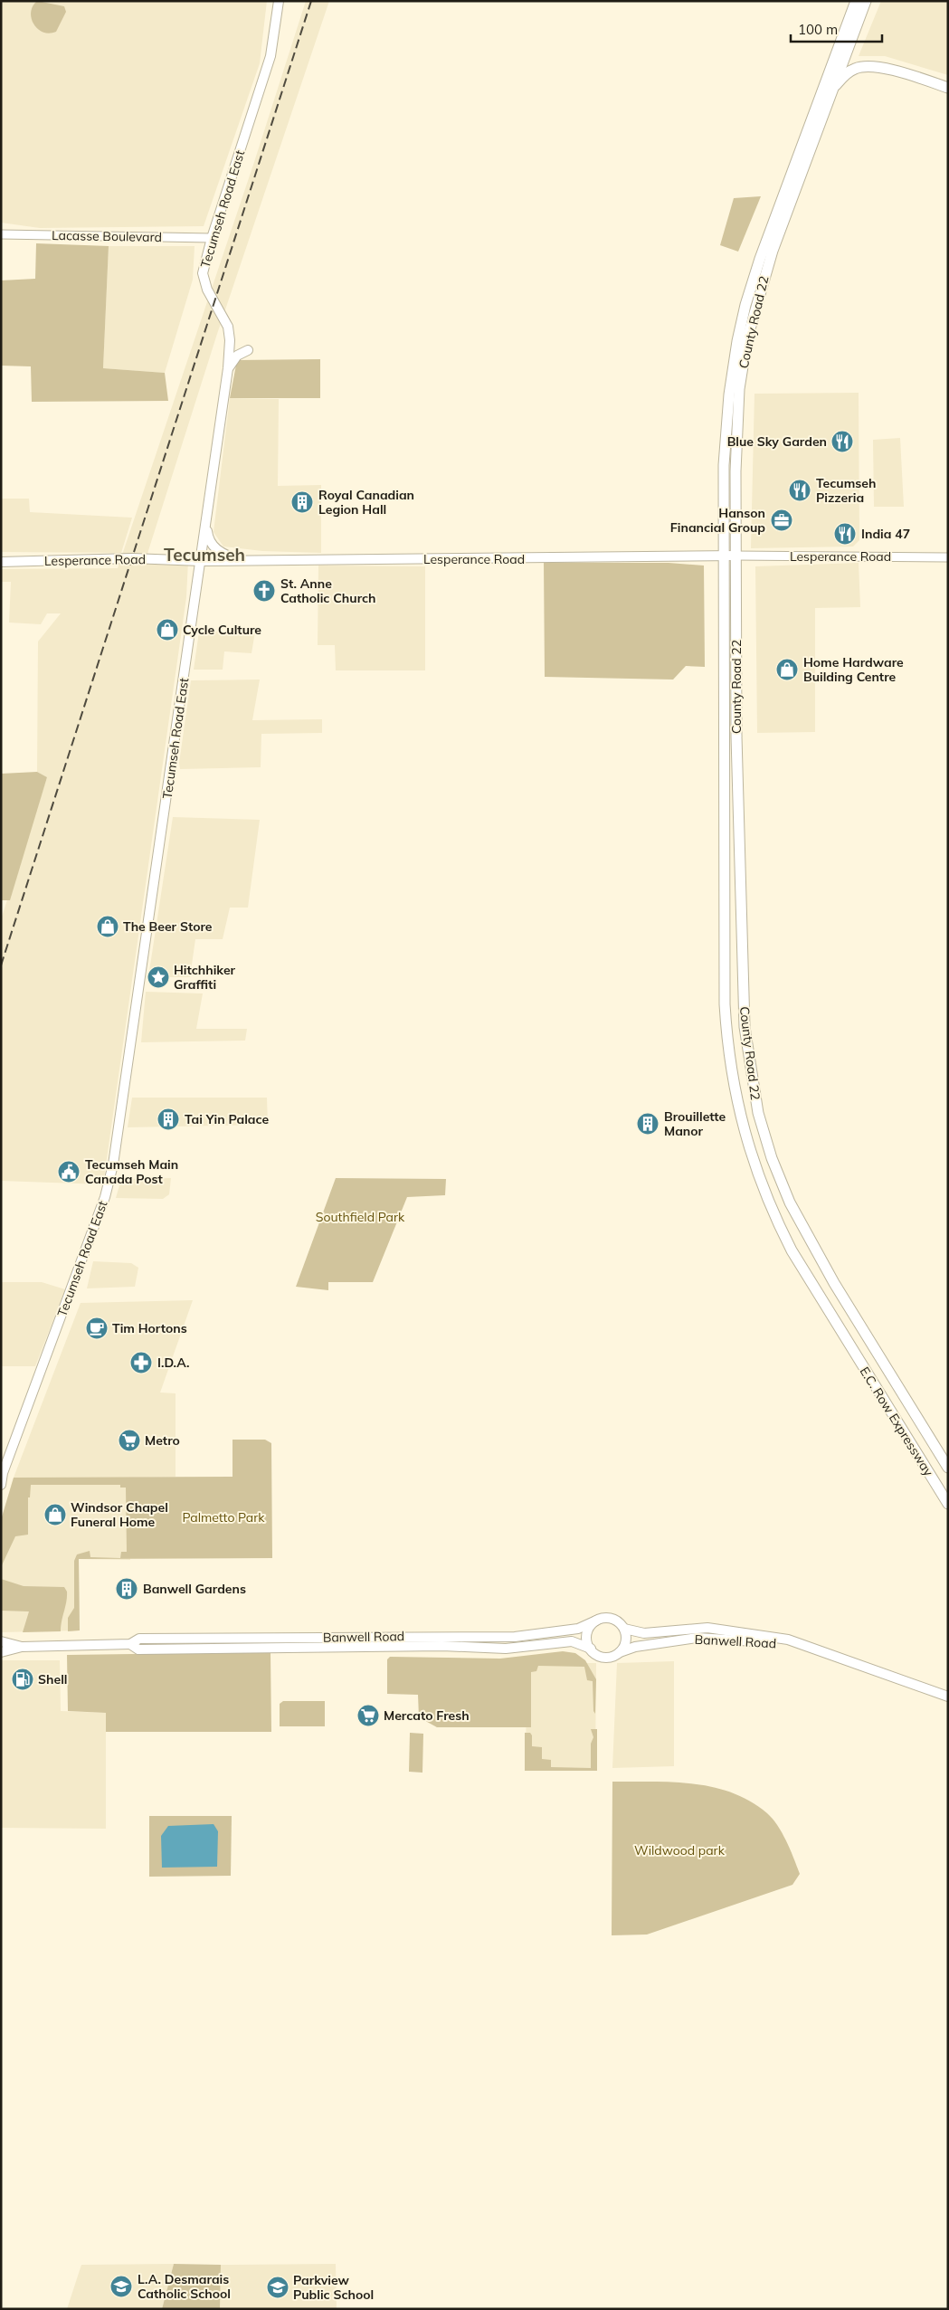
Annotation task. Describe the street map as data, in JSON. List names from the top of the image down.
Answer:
{
  "streets": {
    "main road": [
      "Tecumseh Road East",
      "County Road 22",
      "Lesperance Road",
      "E.C. Row Expressway",
      "Banwell Road"
    ],
    "street": ["Lacasse Boulevard"]
  },
  "crossings": [
    ["Tecumseh Road East", "Lacasse Boulevard"],
    ["Tecumseh Road East", "Lesperance Road"],
    ["County Road 22", "Lesperance Road"],
    ["County Road 22", "E.C. Row Expressway"]
  ],
  "districts": ["Tecumseh"],
  "parks": ["Southfield Park", "Palmetto Park", "Wildwood park"],
  "places": {
    "restaurant": ["Blue Sky Garden", "Tecumseh Pizzeria", "India 47"],
    "building": [
      "Royal Canadian Legion Hall",
      "Tai Yin Palace",
      "Brouillette Manor",
      "Banwell Gardens"
    ],
    "office": ["Hanson Financial Group"],
    "church": ["St. Anne Catholic Church"],
    "shop": [
      "Cycle Culture",
      "Home Hardware Building Centre",
      "The Beer Store",
      "Windsor Chapel Funeral Home"
    ],
    "place": ["Hitchhiker Graffiti"],
    "public building": ["Tecumseh Main Canada Post"],
    "cafe": ["Tim Hortons"],
    "pharmacy": ["I.D.A."],
    "supermarket": ["Metro", "Mercato Fresh"],
    "fuel station": ["Shell"],
    "school or university": ["L.A. Desmarais Catholic School", "Parkview Public School"]
  },
  "scale_bar": "100 m"
}
